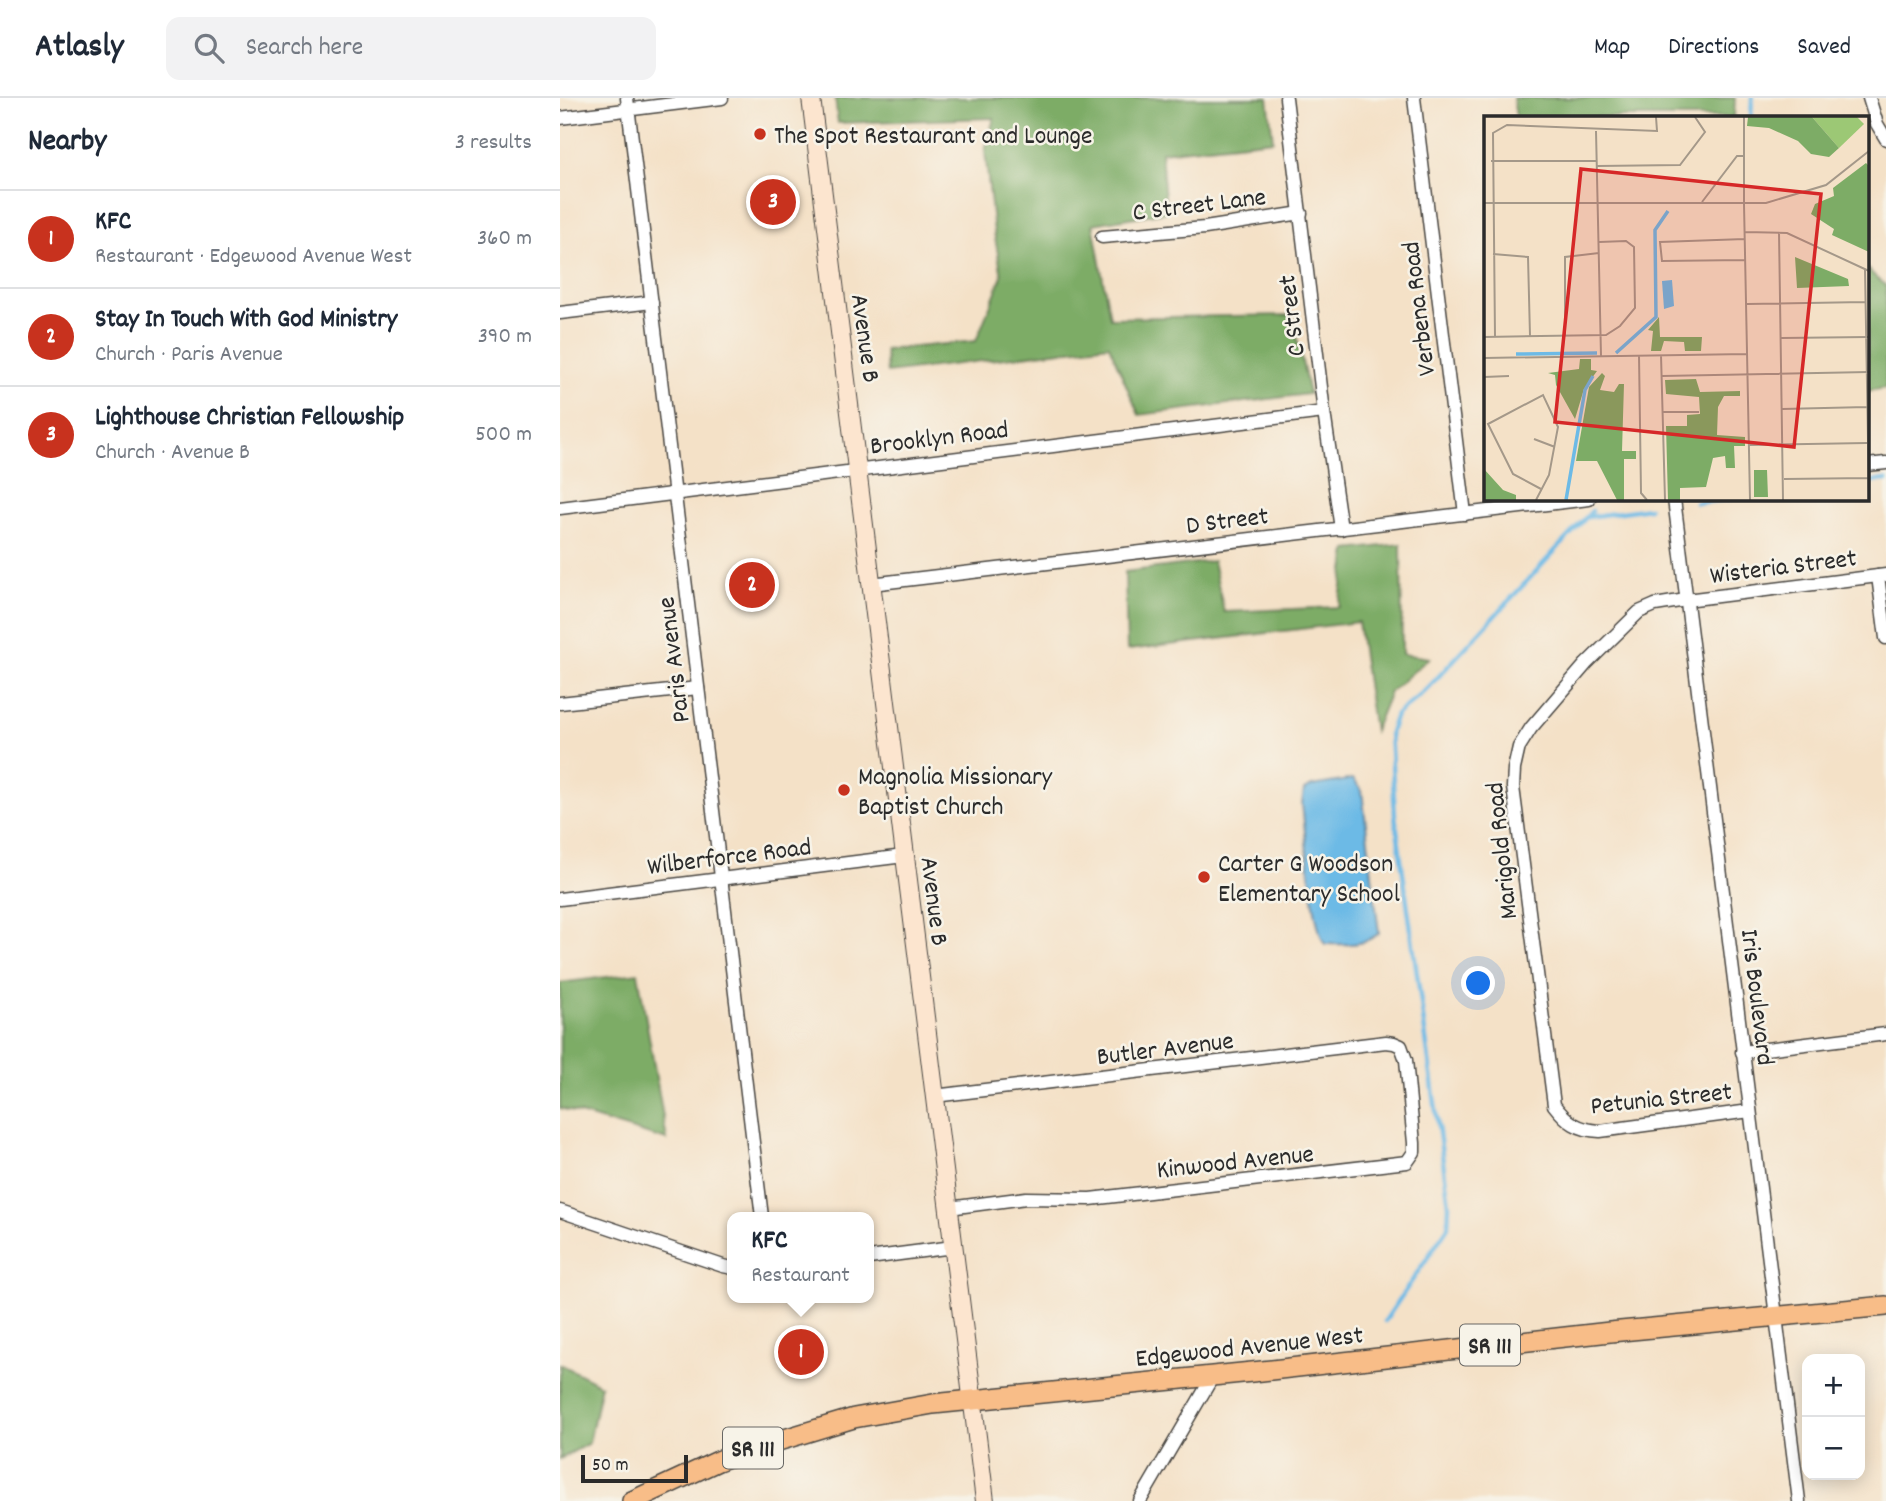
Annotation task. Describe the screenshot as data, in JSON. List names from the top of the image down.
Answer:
{
  "streets": {
    "main road": ["Avenue B", "Edgewood Avenue West", "SR 111"],
    "street": [
      "C Street Lane",
      "Verbena Road",
      "C Street",
      "Brooklyn Road",
      "D Street",
      "Wisteria Street",
      "Paris Avenue",
      "Marigold Road",
      "Wilberforce Road",
      "Iris Boulevard",
      "Butler Avenue",
      "Petunia Street",
      "Kinwood Avenue"
    ]
  },
  "crossings": [
    ["C Street Lane", "C Street"],
    ["Verbena Road", "D Street"],
    ["C Street", "Brooklyn Road"],
    ["C Street", "D Street"],
    ["Avenue B", "Brooklyn Road"],
    ["Avenue B", "D Street"],
    ["Avenue B", "Wilberforce Road"],
    ["Avenue B", "Butler Avenue"],
    ["Avenue B", "Kinwood Avenue"],
    ["Avenue B", "Edgewood Avenue West"],
    ["Brooklyn Road", "Paris Avenue"],
    ["Wisteria Street", "Marigold Road"],
    ["Wisteria Street", "Iris Boulevard"],
    ["Paris Avenue", "Wilberforce Road"],
    ["Marigold Road", "Iris Boulevard"],
    ["Marigold Road", "Petunia Street"],
    ["Iris Boulevard", "Petunia Street"],
    ["Iris Boulevard", "Edgewood Avenue West"],
    ["Butler Avenue", "Kinwood Avenue"]
  ],
  "places": ["The Spot Restaurant and Lounge", "Magnolia Missionary Baptist Church", "Carter G Woodson Elementary School"],
  "scale_bar": "50 m",
  "page": {
    "header": "Atlasly",
    "search": "Search here",
    "nav": ["Map", "Directions", "Saved"],
    "heading": ["Nearby", "3 results"],
    "pins": ["3", "2", "1"],
    "list": [
      {
        "mark": "1",
        "name": "KFC",
        "note": "Restaurant · Edgewood Avenue West",
        "value": "360 m"
      },
      {
        "mark": "2",
        "name": "Stay In Touch With God Ministry",
        "note": "Church · Paris Avenue",
        "value": "390 m"
      },
      {
        "mark": "3",
        "name": "Lighthouse Christian Fellowship",
        "note": "Church · Avenue B",
        "value": "500 m"
      }
    ],
    "popup": ["KFC", "Restaurant"],
    "map_buttons": ["+", "−"],
    "scale": "50 m"
  }
}
